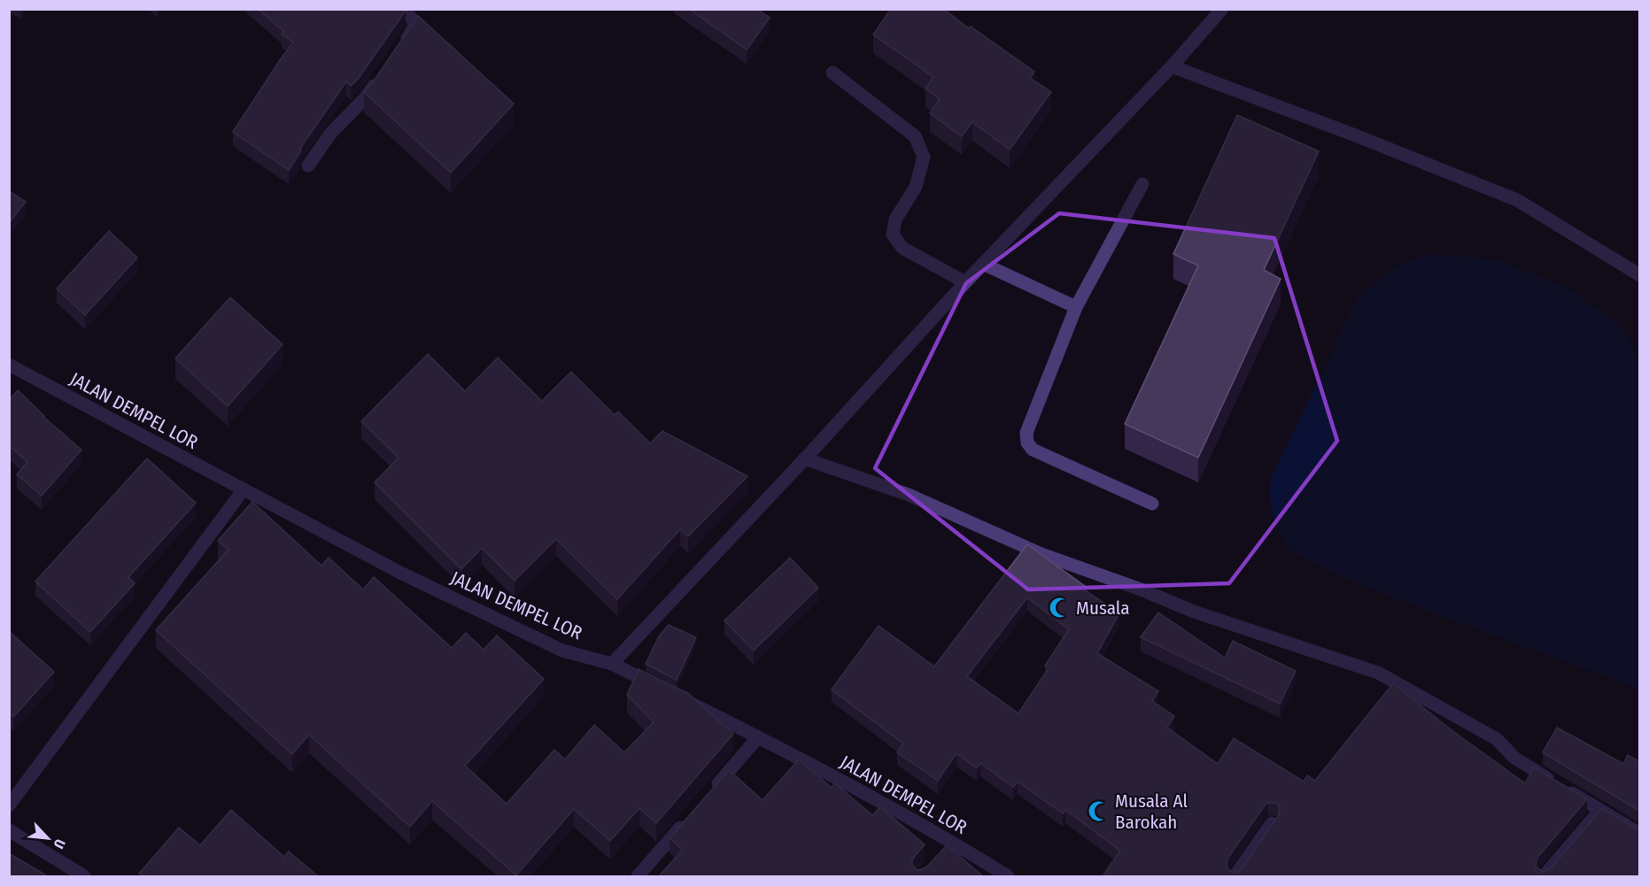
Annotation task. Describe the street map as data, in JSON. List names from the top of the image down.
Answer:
{
  "streets": {
    "street": ["JALAN DEMPEL LOR"]
  },
  "places": {
    "mosque": ["Musala", "Musala Al Barokah"]
  },
  "north": "bottom right"
}
